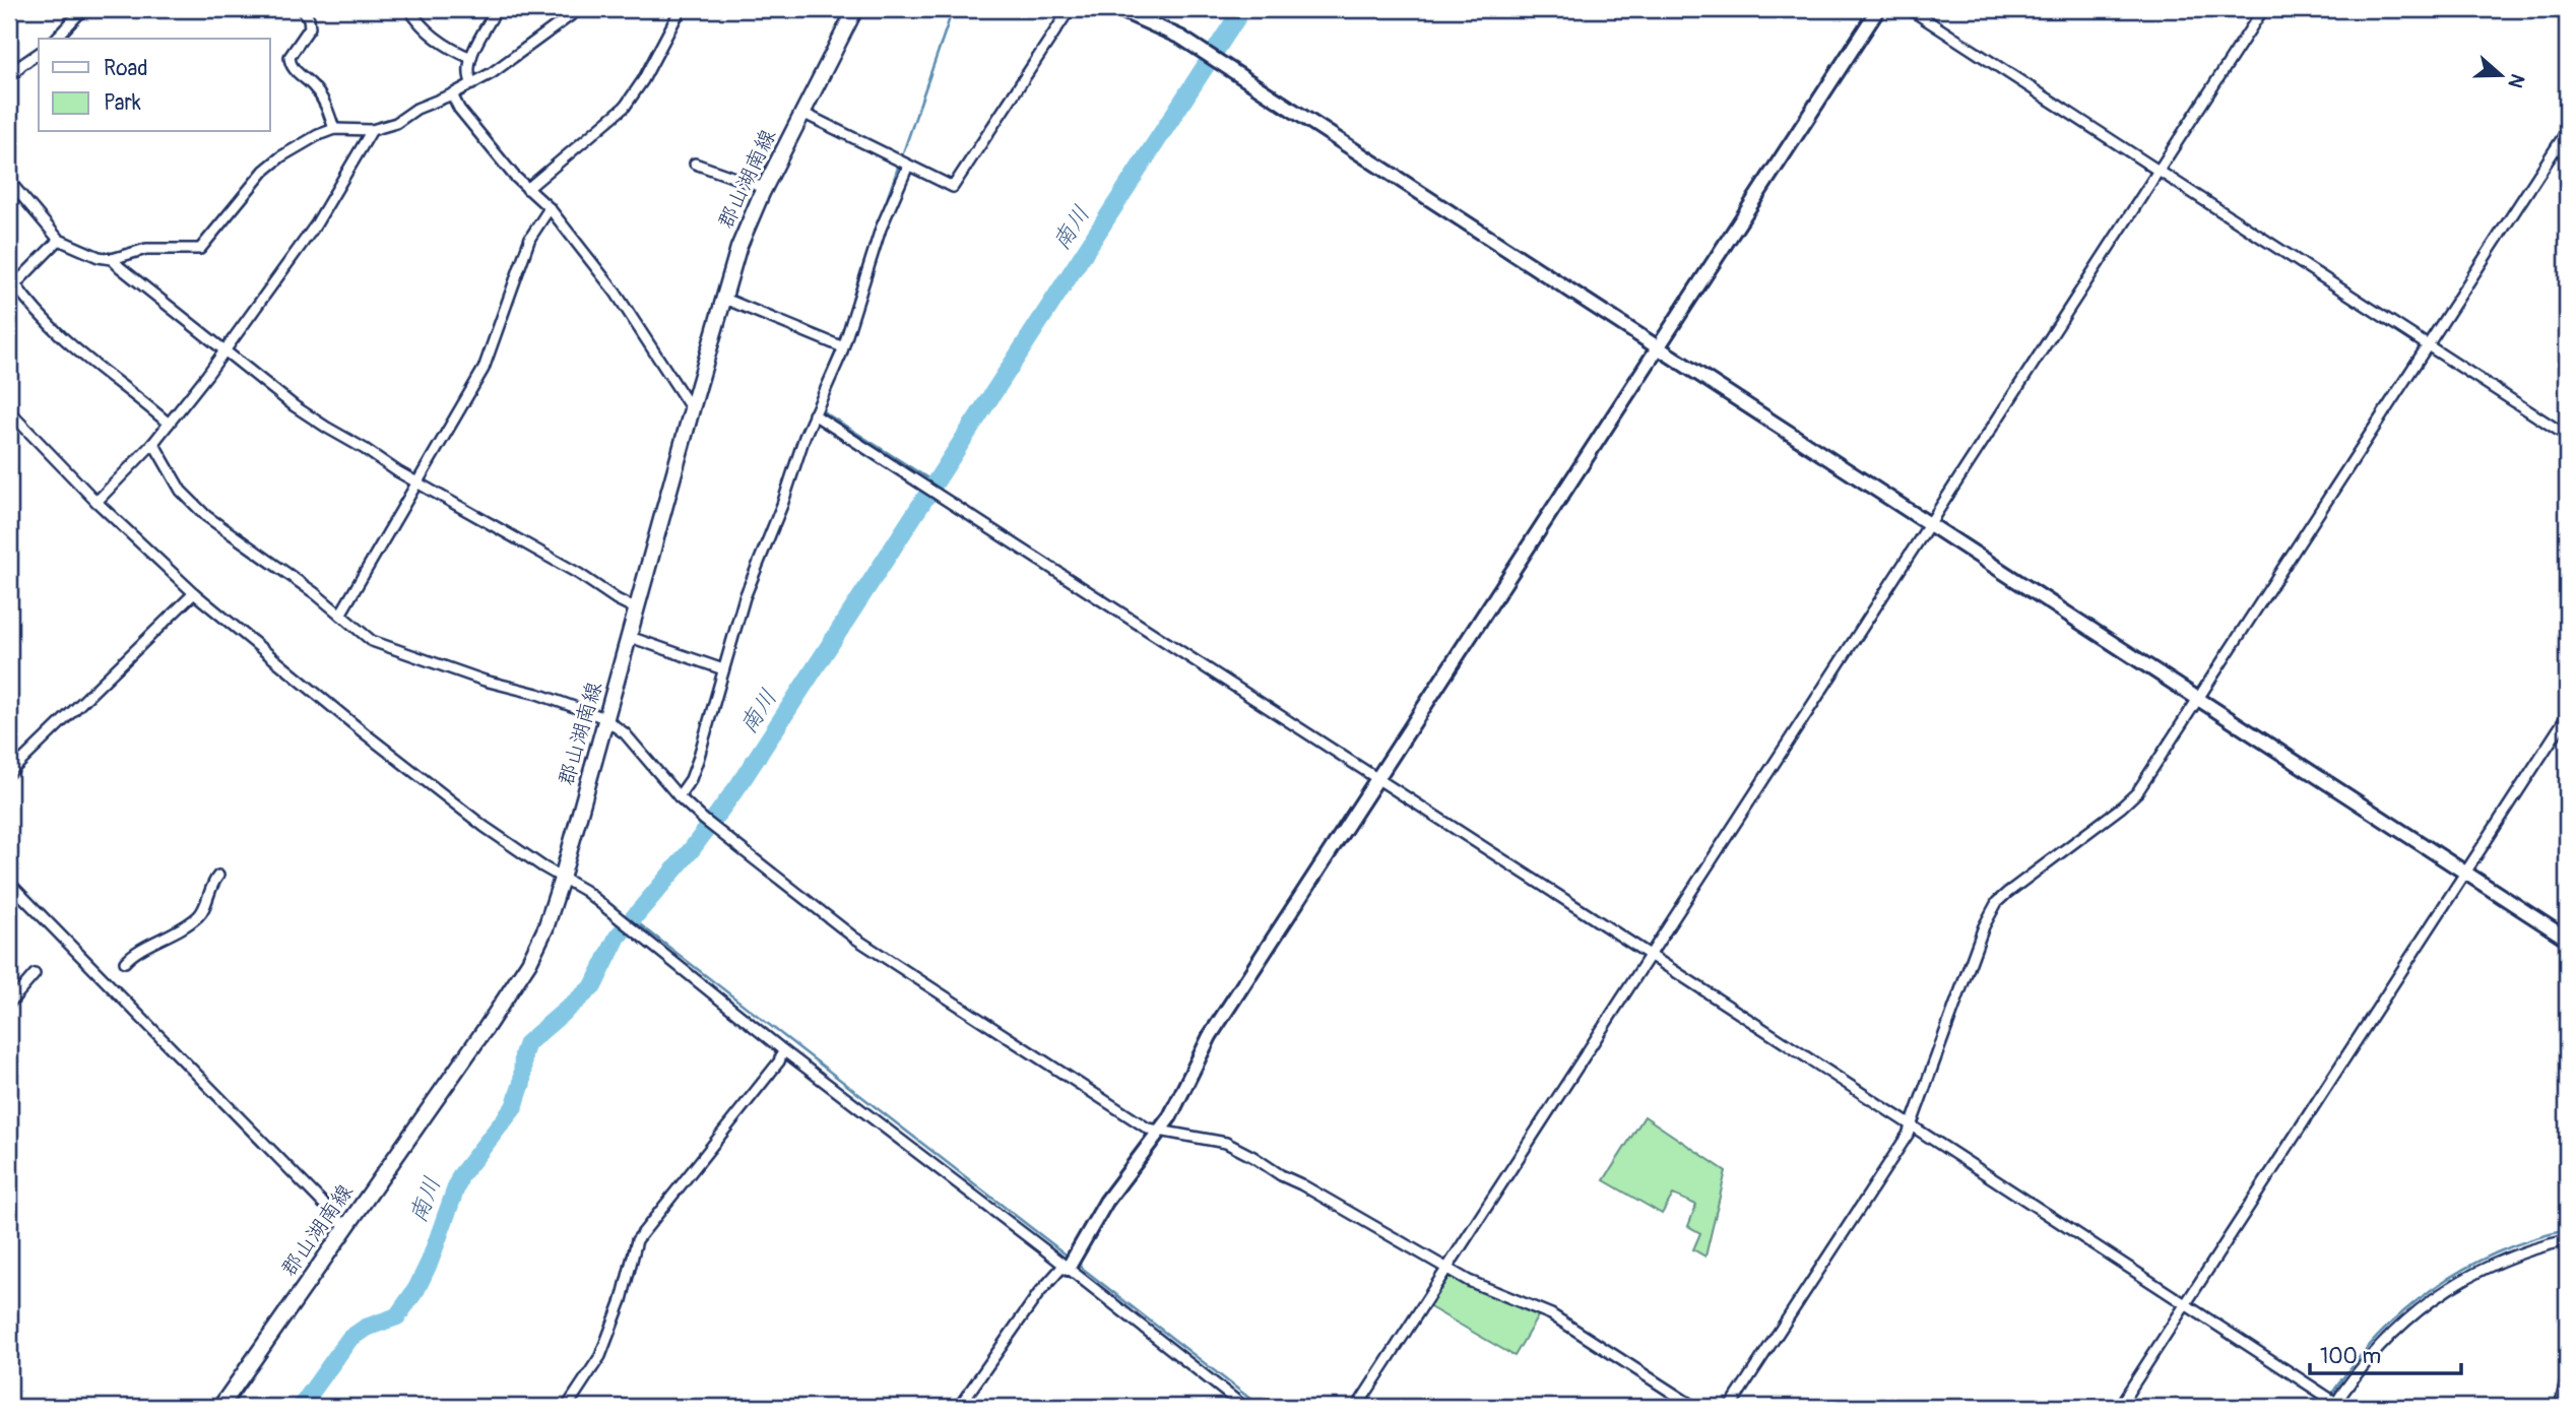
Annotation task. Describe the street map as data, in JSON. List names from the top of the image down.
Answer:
{
  "streets": {
    "main road": ["郡山湖南線"]
  },
  "water": ["南川"],
  "legend": ["Road", "Park"],
  "scale_bar": "100 m",
  "north": "right"
}
